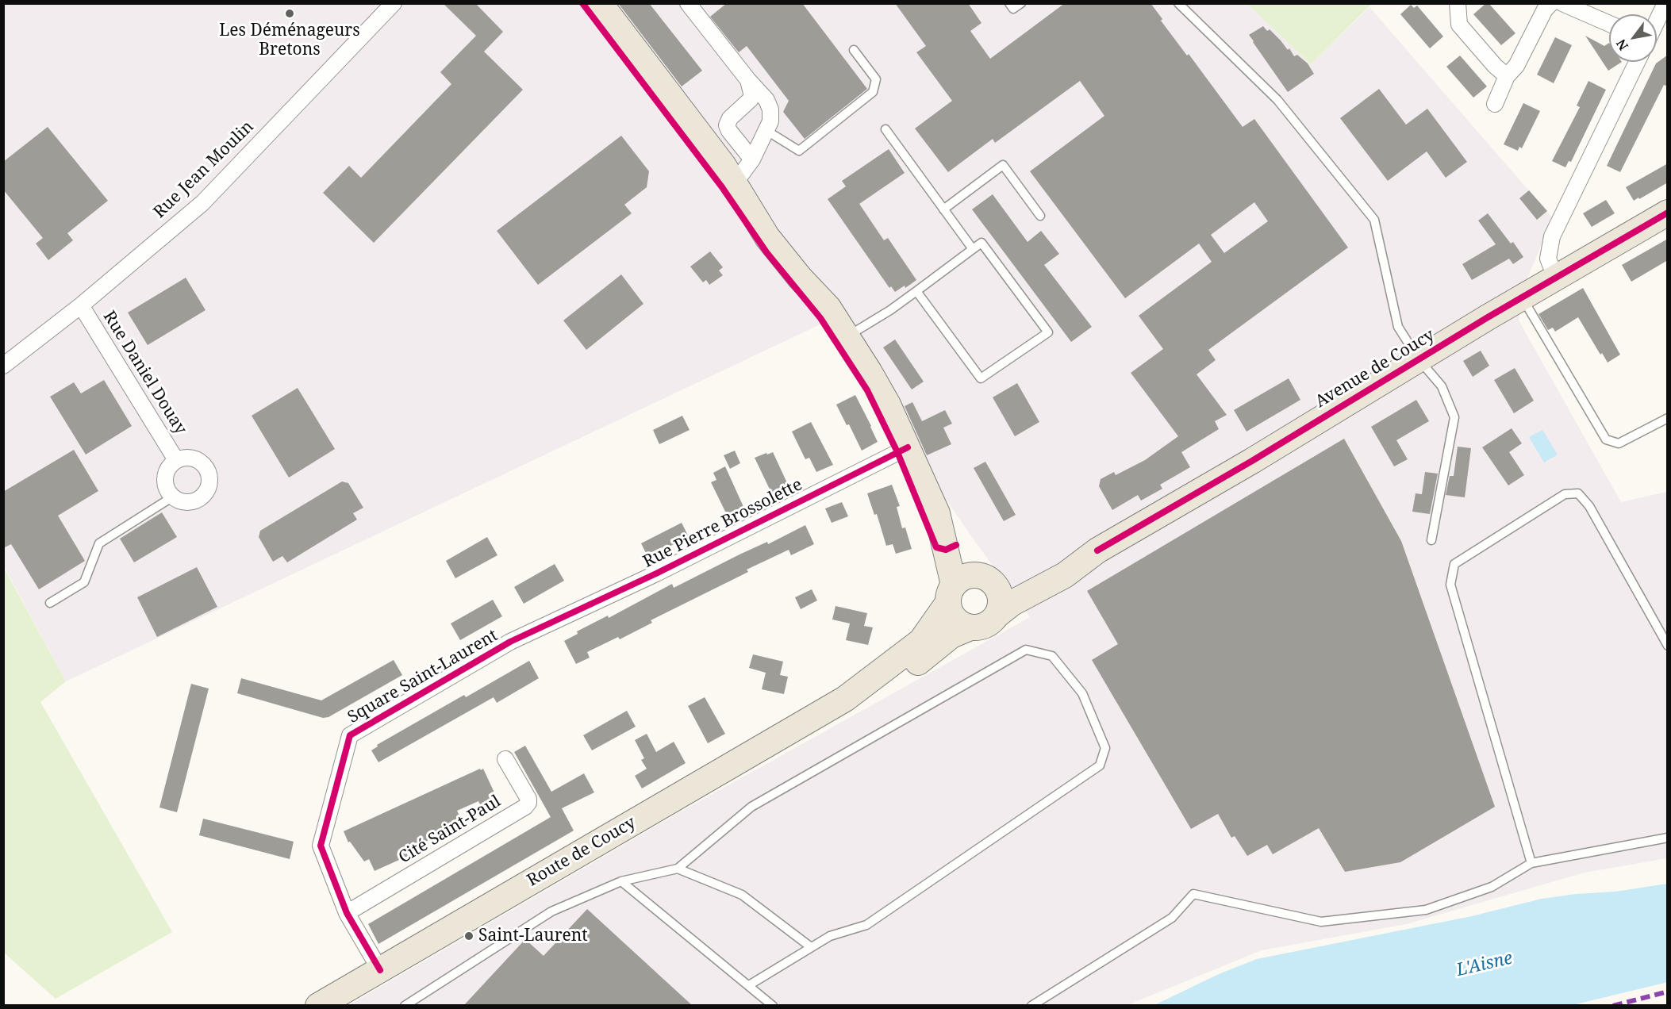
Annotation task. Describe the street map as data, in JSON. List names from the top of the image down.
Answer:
{
  "streets": {
    "main road": ["Avenue de Coucy", "Route de Coucy"],
    "street": [
      "Rue Jean Moulin",
      "Rue Daniel Douay",
      "Rue Pierre Brossolette",
      "Square Saint-Laurent",
      "Cité Saint-Paul"
    ]
  },
  "crossings": [
    ["Rue Jean Moulin", "Rue Daniel Douay"],
    ["Avenue de Coucy", "Route de Coucy"],
    ["Rue Pierre Brossolette", "Square Saint-Laurent"],
    ["Square Saint-Laurent", "Cité Saint-Paul"],
    ["Square Saint-Laurent", "Route de Coucy"]
  ],
  "water": ["L'Aisne"],
  "places": ["Les Déménageurs Bretons", "Saint-Laurent"],
  "north": "bottom left"
}
